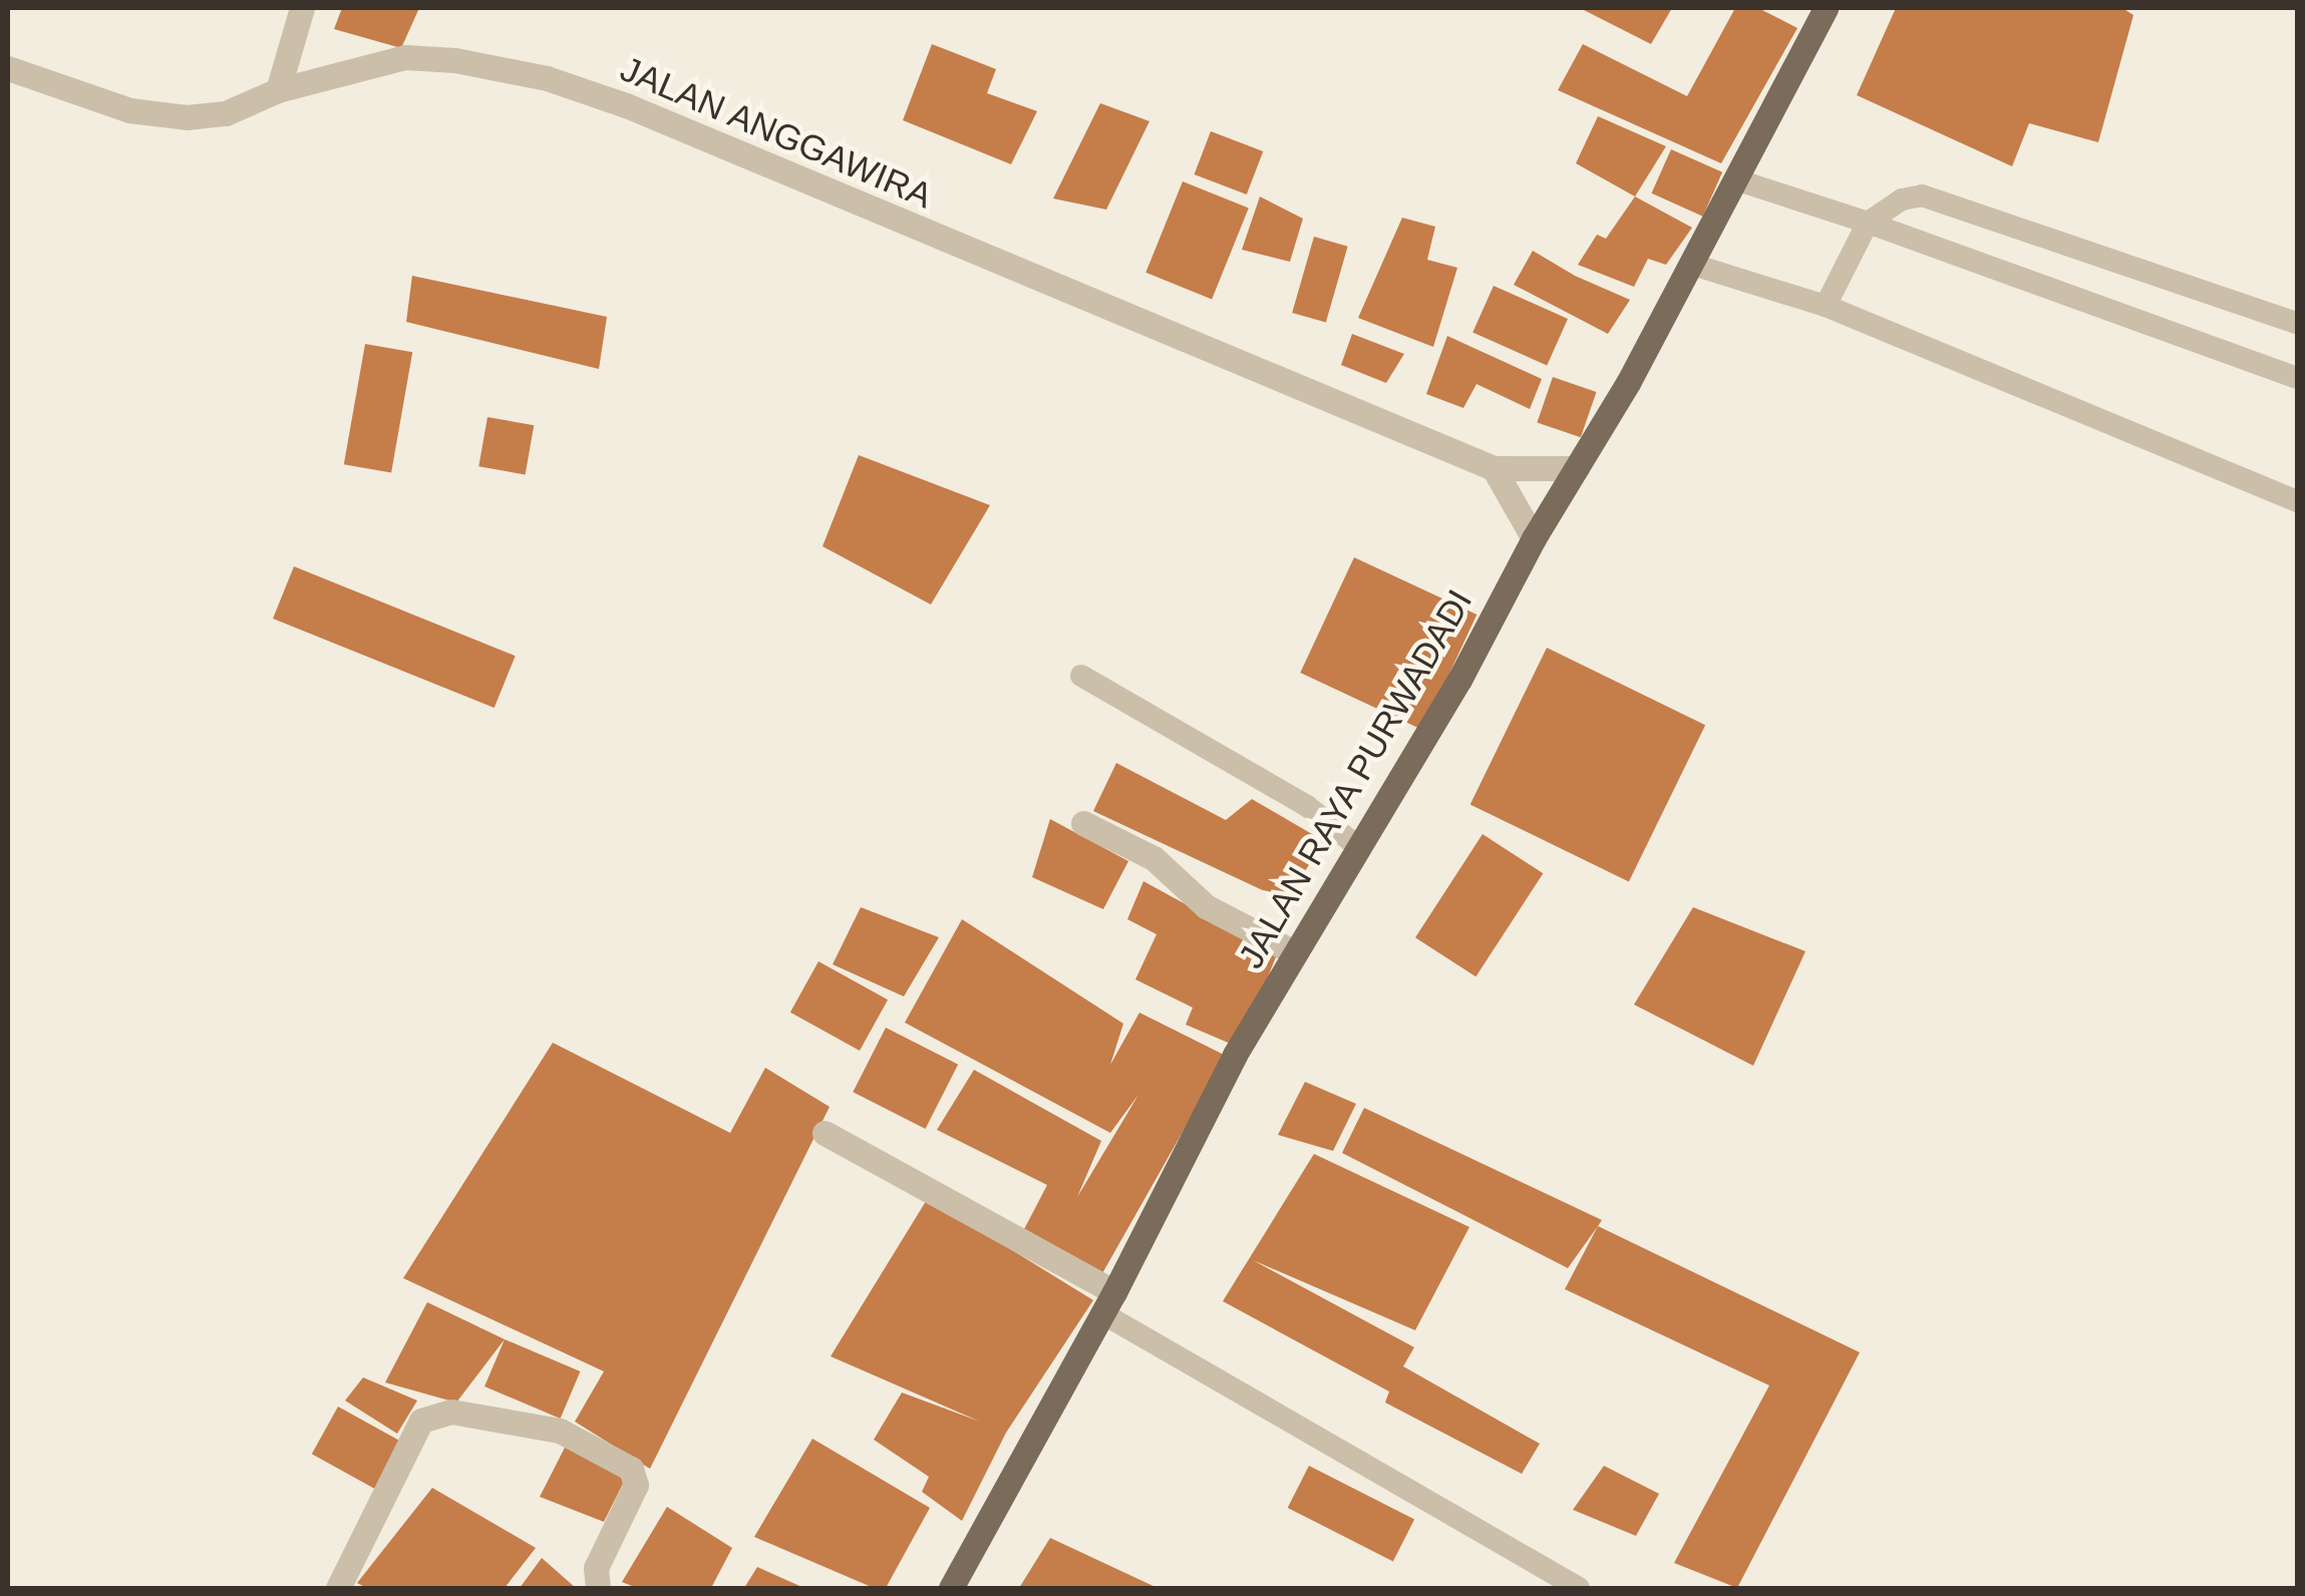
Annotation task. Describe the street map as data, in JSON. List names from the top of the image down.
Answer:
{
  "streets": {
    "main road": ["JALAN RAYA PURWADADI"],
    "street": ["JALAN ANGGAWIRA"]
  },
  "crossings": [
    ["JALAN ANGGAWIRA", "JALAN RAYA PURWADADI"]
  ]
}
